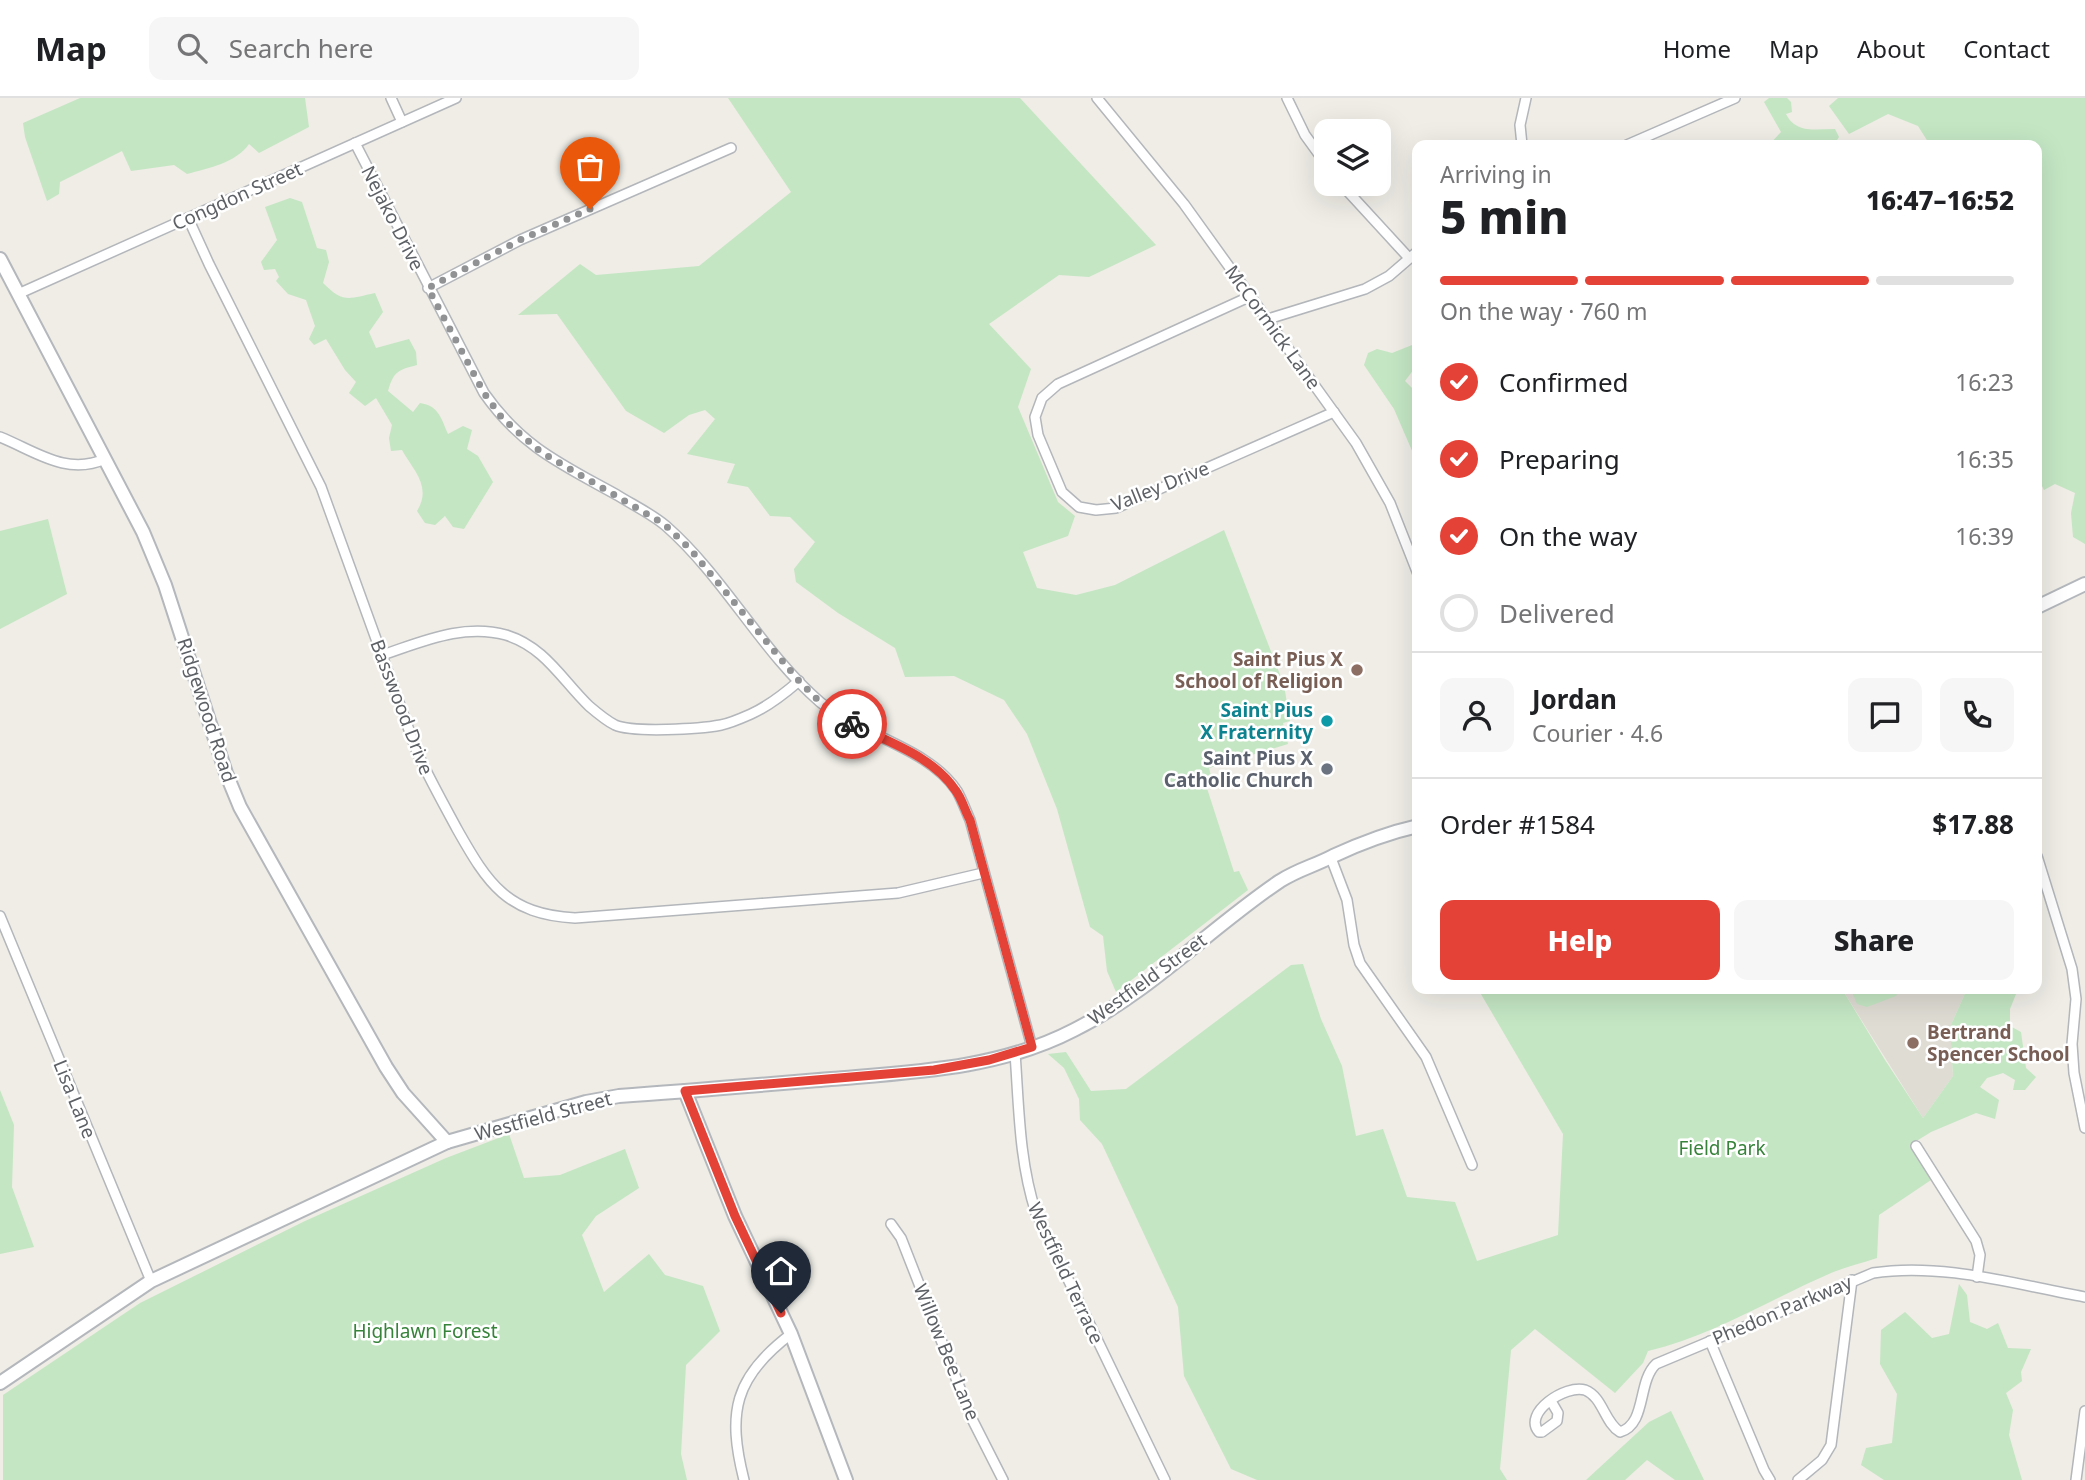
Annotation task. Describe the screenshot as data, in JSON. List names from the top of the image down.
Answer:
{
  "streets": {
    "main road": ["Ridgewood Road", "Westfield Street"],
    "street": [
      "Congdon Street",
      "Nejako Drive",
      "McCormick Lane",
      "Valley Drive",
      "Basswood Drive",
      "Lisa Lane",
      "Westfield Terrace",
      "Phedon Parkway",
      "Willow Bee Lane"
    ]
  },
  "crossings": [
    ["Congdon Street", "Nejako Drive"],
    ["Congdon Street", "Basswood Drive"],
    ["Congdon Street", "Ridgewood Road"],
    ["Nejako Drive", "Basswood Drive"],
    ["Nejako Drive", "Westfield Street"],
    ["McCormick Lane", "Valley Drive"],
    ["Ridgewood Road", "Westfield Street"],
    ["Westfield Street", "Lisa Lane"],
    ["Westfield Street", "Westfield Terrace"]
  ],
  "parks": ["Field Park", "Highlawn Forest"],
  "places": [
    "Saint Pius X School of Religion",
    "Saint Pius X Fraternity",
    "Saint Pius X Catholic Church",
    "Bertrand Spencer School"
  ],
  "page": {
    "header": "Map",
    "search": "Search here",
    "nav": [
      "Home",
      "Map",
      "About",
      "Contact"
    ],
    "heading": ["5 min", "Arriving in", "16:47–16:52"],
    "panel": [
      "Jordan",
      "Courier · 4.6",
      "Order #1584",
      "$17.88"
    ],
    "bar": "On the way · 760 m",
    "list": [
      ["Confirmed", "16:23"],
      ["Preparing", "16:35"],
      ["On the way", "16:39"],
      "Delivered"
    ],
    "buttons": ["Help", "Share"]
  }
}
